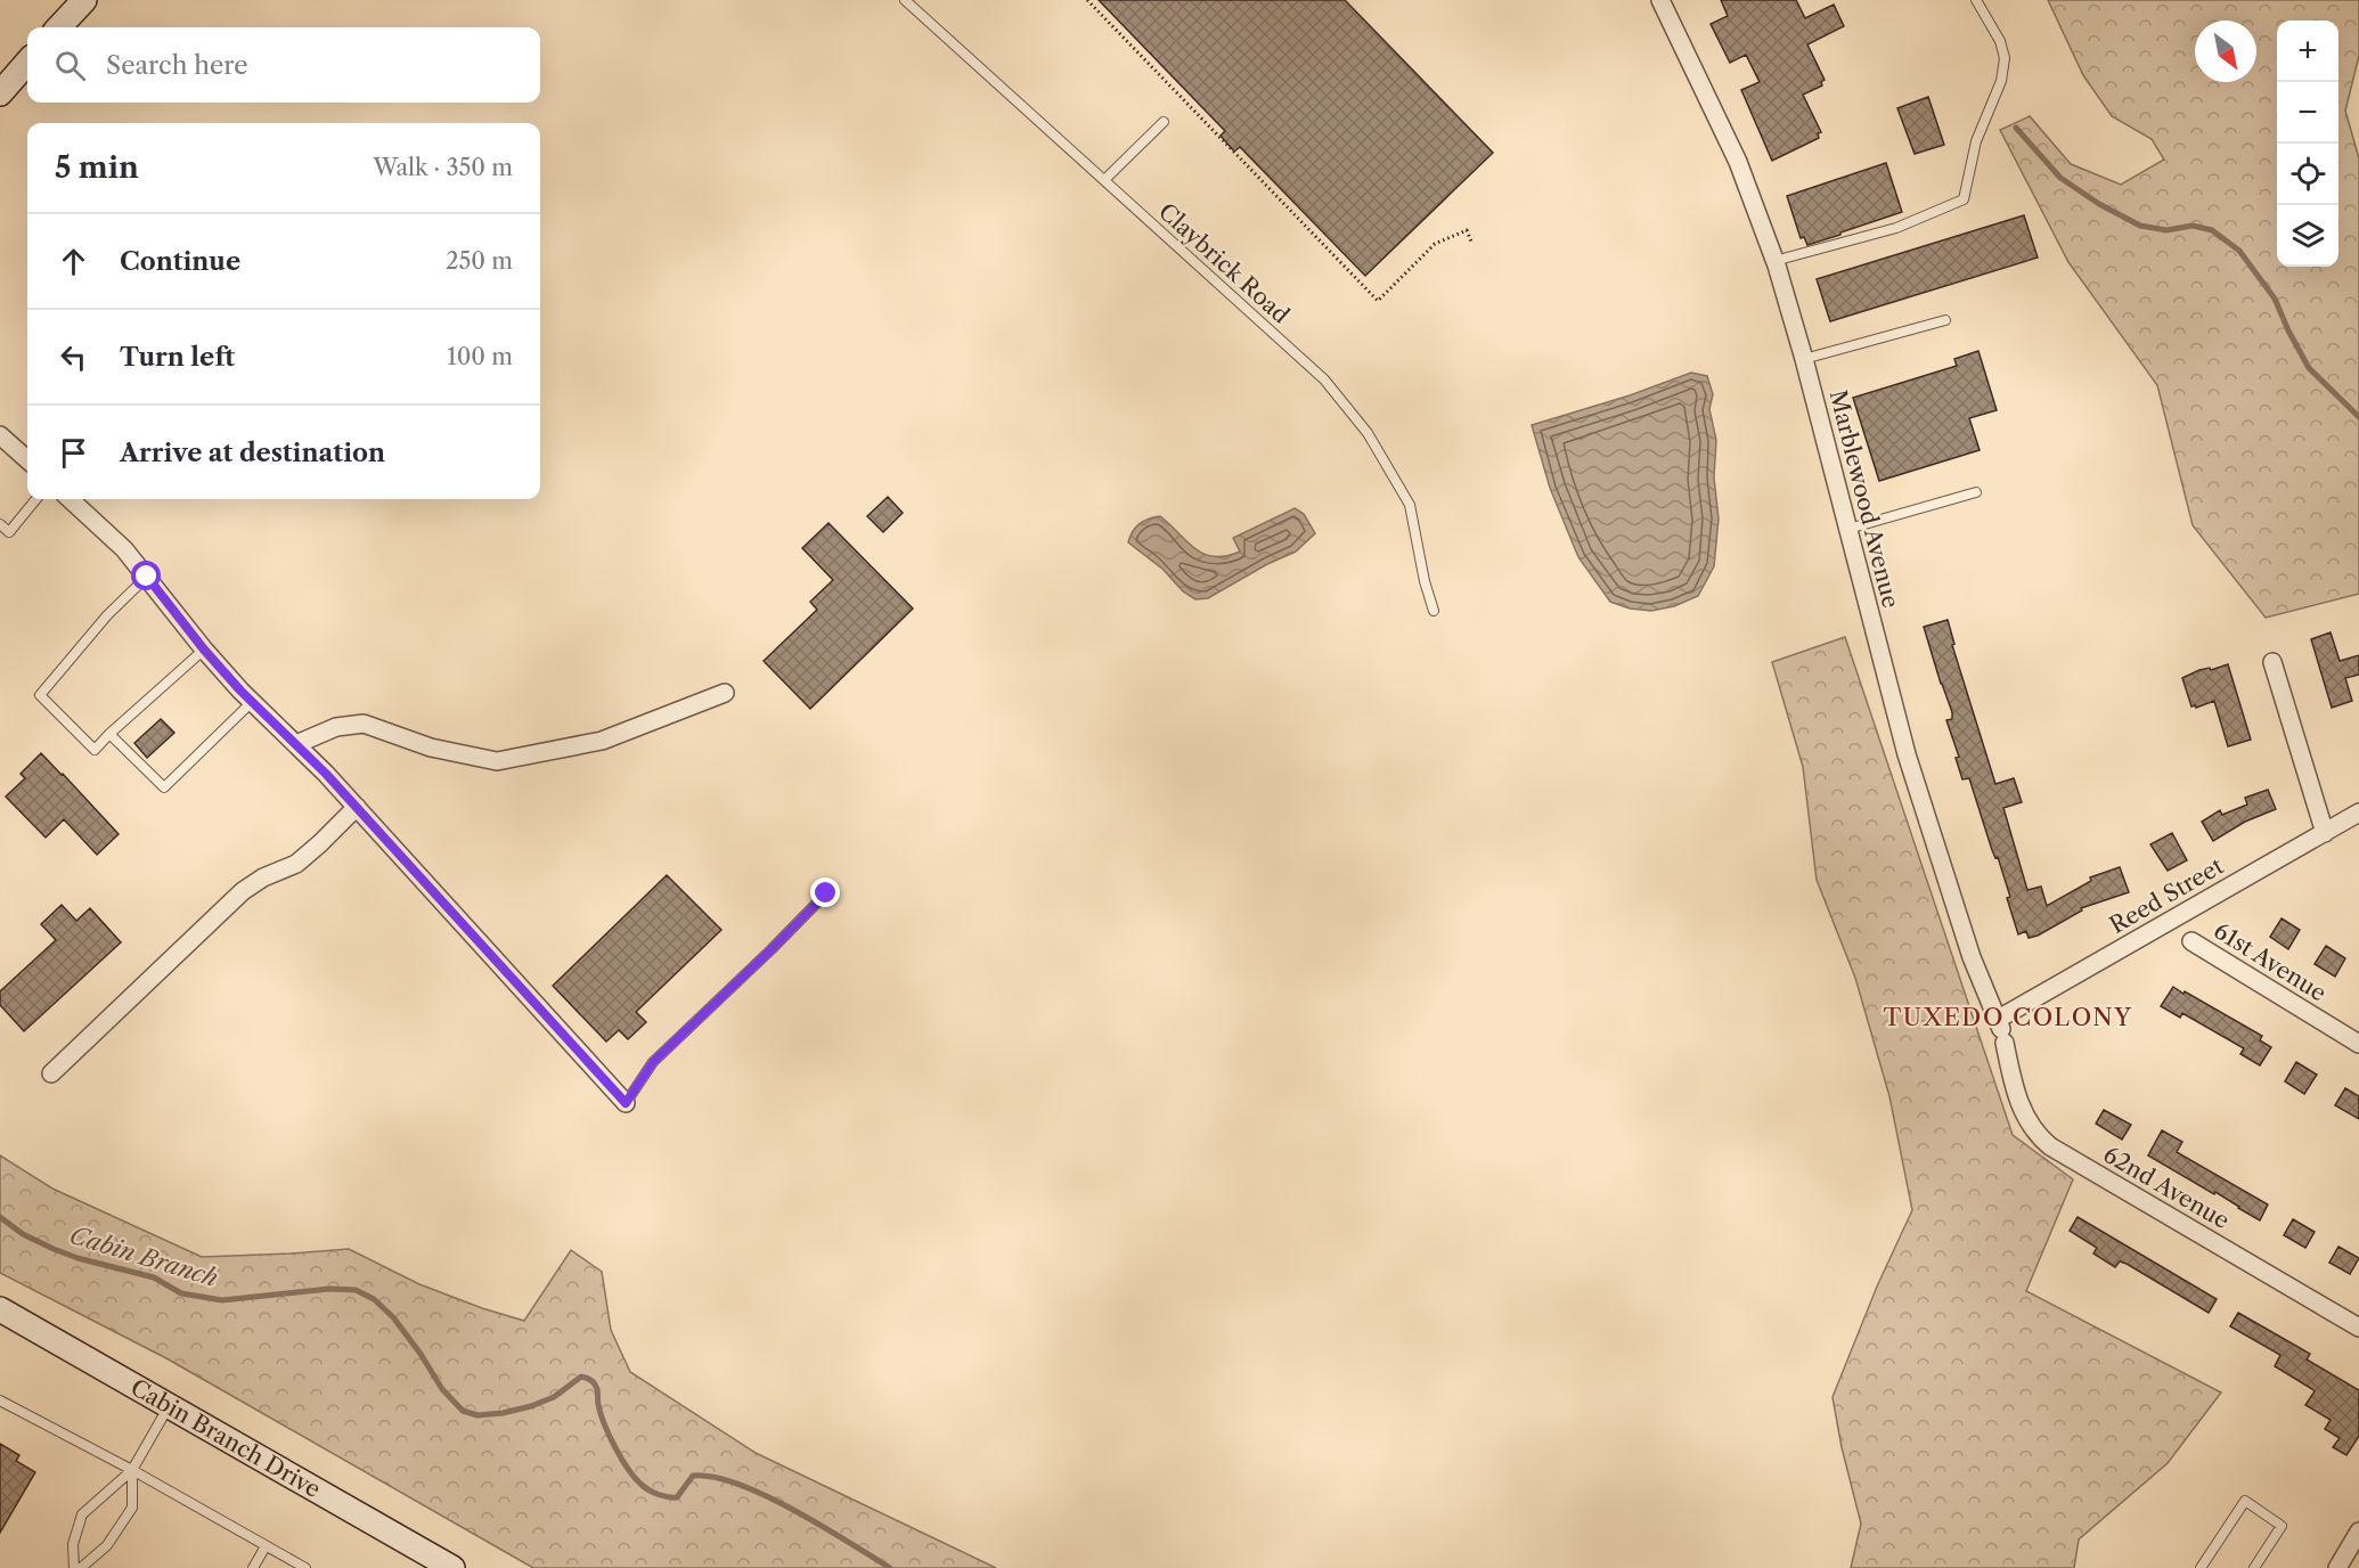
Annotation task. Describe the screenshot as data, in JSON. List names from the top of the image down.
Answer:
{
  "streets": {
    "street": [
      "Marblewood Avenue",
      "Reed Street",
      "61st Avenue",
      "62nd Avenue",
      "Cabin Branch Drive"
    ],
    "lane": ["Claybrick Road"]
  },
  "crossings": [
    ["Marblewood Avenue", "Reed Street"],
    ["Marblewood Avenue", "62nd Avenue"],
    ["Reed Street", "62nd Avenue"]
  ],
  "districts": ["TUXEDO COLONY"],
  "water": ["Cabin Branch"],
  "north": "bottom right",
  "page": {
    "map_buttons": ["+", "−"],
    "search": "Search here",
    "heading": ["5 min", "Walk · 350 m"],
    "list": [
      ["Continue", "250 m"],
      ["Turn left", "100 m"],
      "Arrive at destination"
    ]
  }
}
